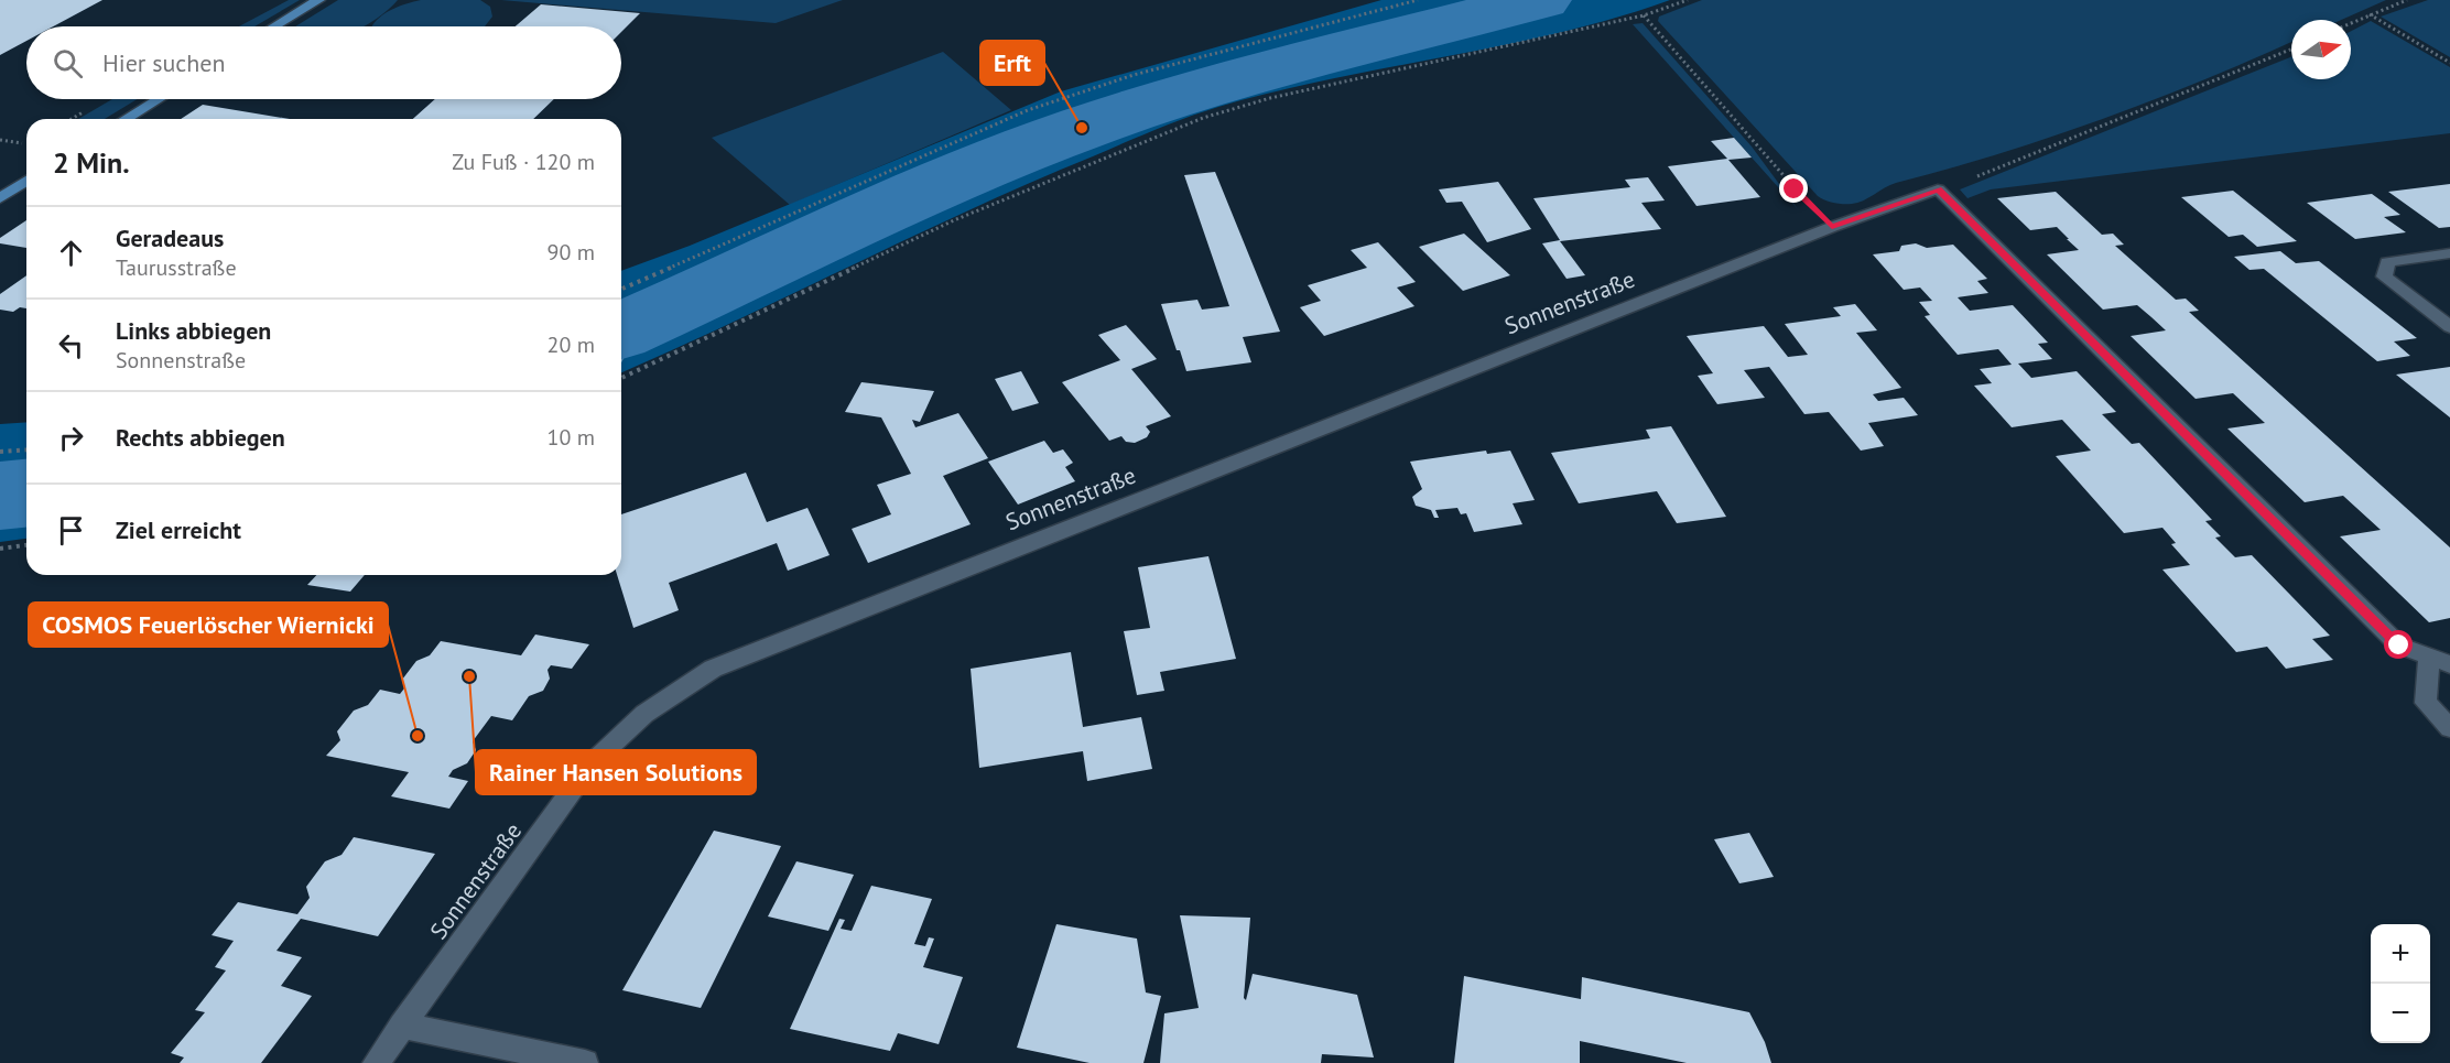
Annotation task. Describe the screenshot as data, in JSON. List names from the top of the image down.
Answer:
{
  "streets": {
    "street": ["Sonnenstraße"]
  },
  "places": ["Erft", "Rainer Hansen Solutions", "COSMOS Feuerlöscher Wiernicki"],
  "north": "right",
  "page": {
    "search": "Hier suchen",
    "heading": ["2 Min.", "Zu Fuß · 120 m"],
    "list": [
      ["Geradeaus", "Taurusstraße", "90 m"],
      ["Links abbiegen", "Sonnenstraße", "20 m"],
      ["Rechts abbiegen", "10 m"],
      "Ziel erreicht"
    ],
    "map_buttons": ["+", "−"]
  }
}
